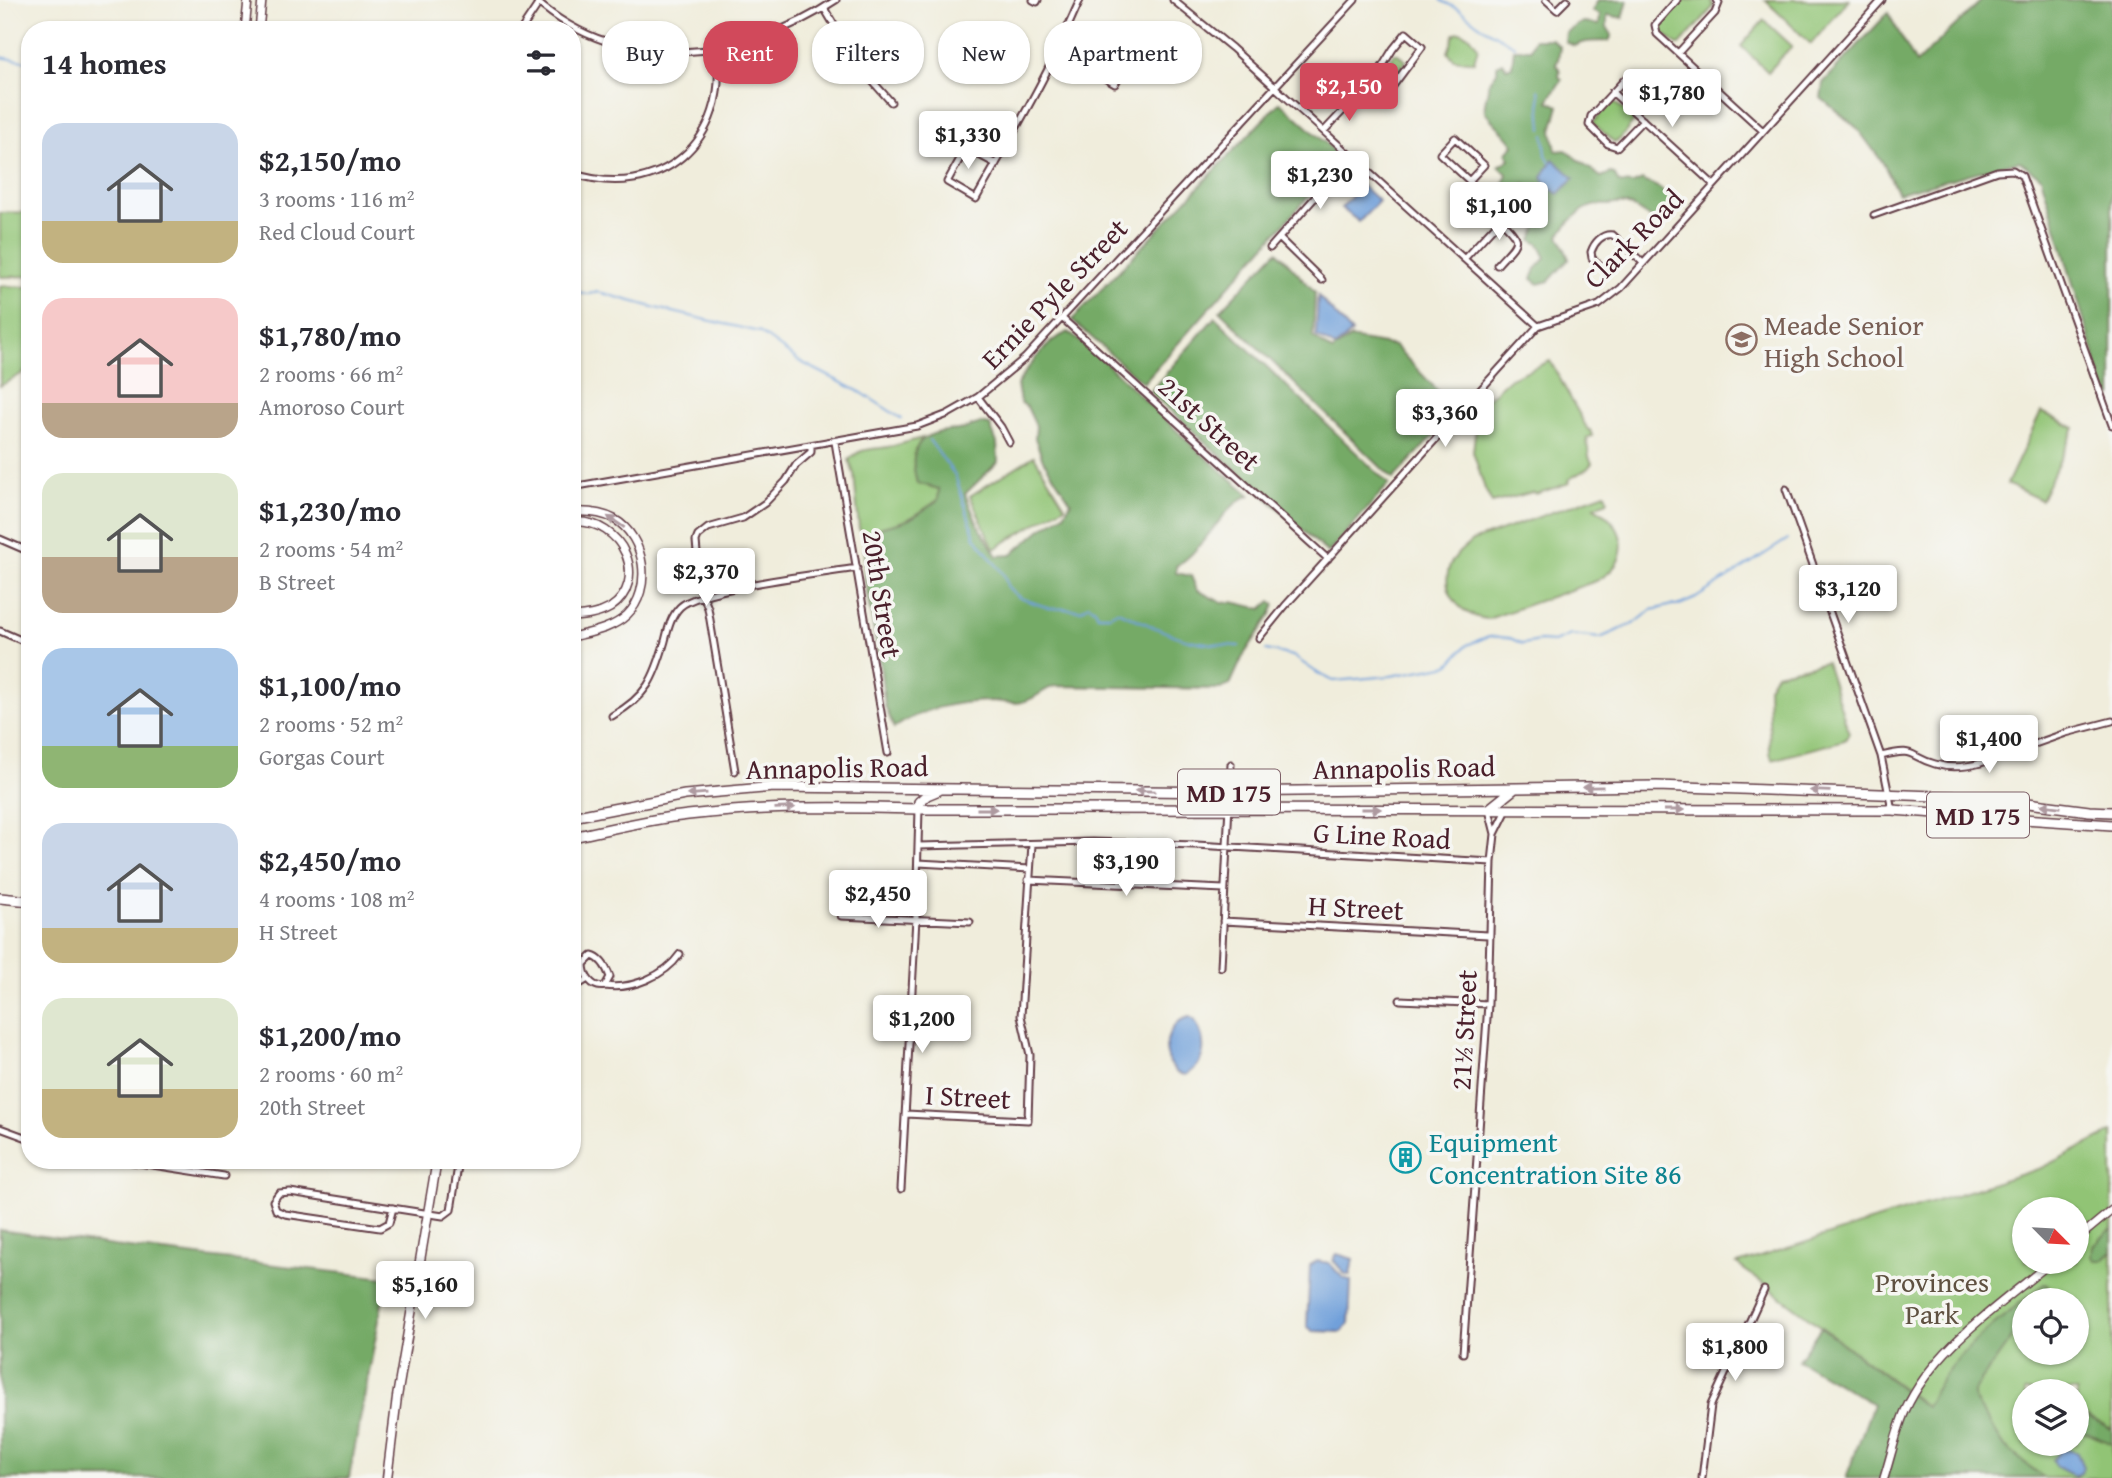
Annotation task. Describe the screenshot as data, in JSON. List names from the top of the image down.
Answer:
{
  "streets": {
    "main road": ["Annapolis Road", "MD 175"],
    "street": [
      "Clark Road",
      "Ernie Pyle Street",
      "21st Street",
      "20th Street",
      "G Line Road",
      "H Street",
      "21½ Street",
      "I Street"
    ]
  },
  "crossings": [
    ["Clark Road", "21st Street"],
    ["Ernie Pyle Street", "21st Street"],
    ["Ernie Pyle Street", "20th Street"],
    ["Annapolis Road", "21½ Street"],
    ["G Line Road", "21½ Street"],
    ["H Street", "21½ Street"]
  ],
  "parks": ["Provinces Park"],
  "places": {
    "school or university": ["Meade Senior High School"],
    "building": ["Equipment Concentration Site 86"]
  },
  "north": "bottom right",
  "page": {
    "chip": [
      "Buy",
      "Rent",
      "Filters",
      "New",
      "Apartment"
    ],
    "heading": "14 homes",
    "price": [
      "$2,150",
      "$1,780",
      "$1,330",
      "$1,230",
      "$1,100",
      "$3,360",
      "$2,370",
      "$3,120",
      "$1,400",
      "$3,190",
      "$2,450",
      "$1,200",
      "$5,160",
      "$1,800"
    ],
    "list": [
      {
        "name": "$2,150/mo",
        "note": "3 rooms · 116 m² · Red Cloud Court"
      },
      {
        "name": "$1,780/mo",
        "note": "2 rooms · 66 m² · Amoroso Court"
      },
      {
        "name": "$1,230/mo",
        "note": "2 rooms · 54 m² · B Street"
      },
      {
        "name": "$1,100/mo",
        "note": "2 rooms · 52 m² · Gorgas Court"
      },
      {
        "name": "$2,450/mo",
        "note": "4 rooms · 108 m² · H Street"
      },
      {
        "name": "$1,200/mo",
        "note": "2 rooms · 60 m² · 20th Street"
      }
    ]
  }
}
